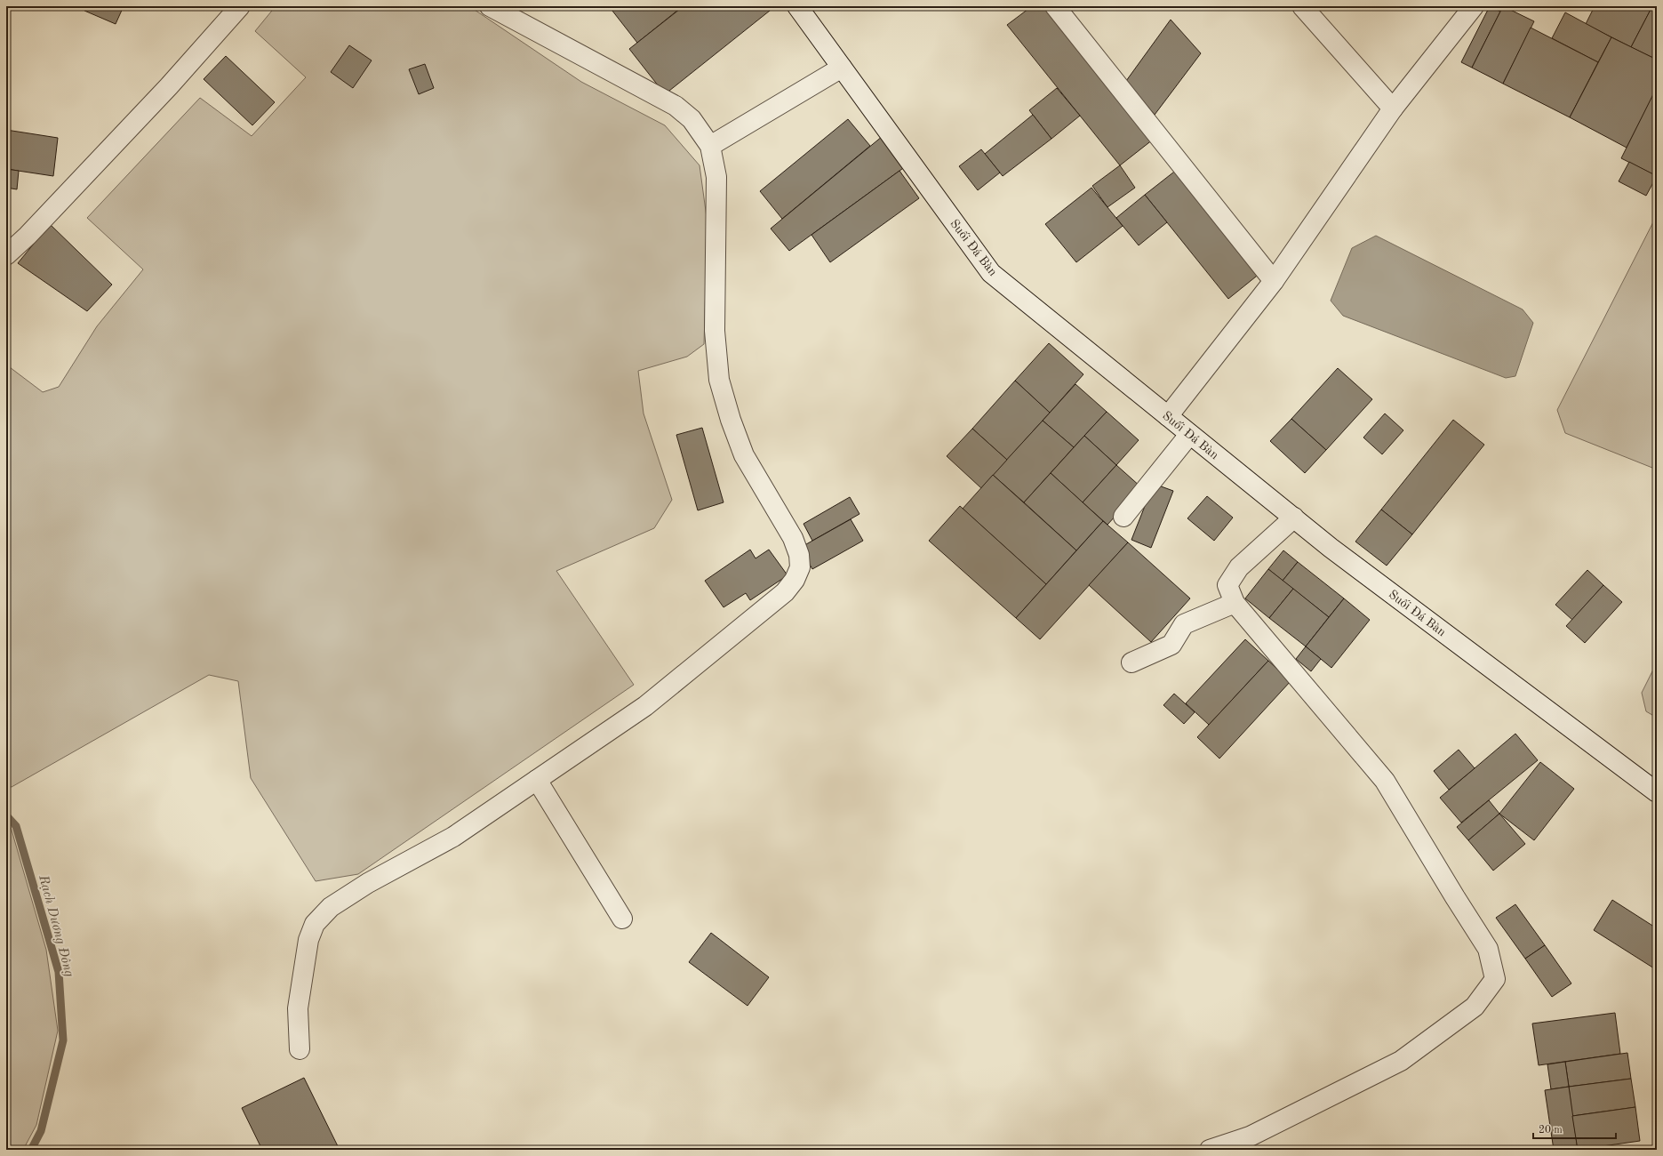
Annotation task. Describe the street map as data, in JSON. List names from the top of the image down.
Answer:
{
  "streets": {
    "street": ["Suối Đá Bàn"]
  },
  "water": ["Rạch Dương Đông"],
  "scale_bar": "20 m"
}
